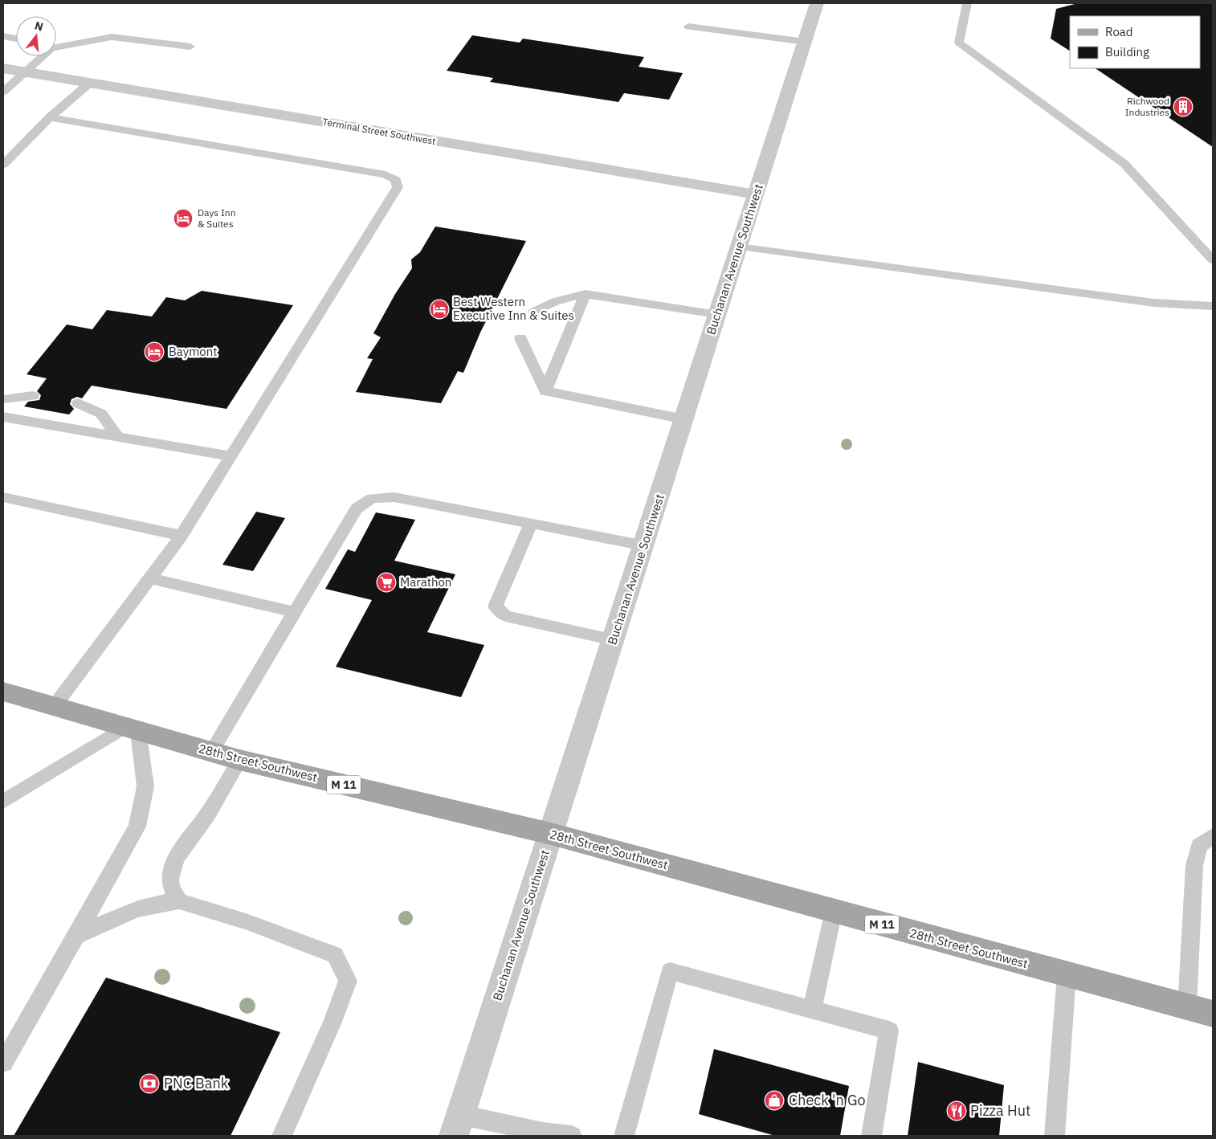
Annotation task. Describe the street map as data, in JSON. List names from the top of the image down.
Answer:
{
  "streets": {
    "main road": ["28th Street Southwest", "M 11"],
    "street": ["Terminal Street Southwest", "Buchanan Avenue Southwest"]
  },
  "crossings": [
    ["Terminal Street Southwest", "Buchanan Avenue Southwest"],
    ["Buchanan Avenue Southwest", "28th Street Southwest"]
  ],
  "places": {
    "building": ["Richwood Industries"],
    "hotel": ["Days Inn & Suites", "Best Western Executive Inn & Suites", "Baymont"],
    "supermarket": ["Marathon"],
    "bank": ["PNC Bank"],
    "shop": ["Check 'n Go"],
    "restaurant": ["Pizza Hut"]
  },
  "legend": ["Road", "Building"],
  "north": "top"
}
